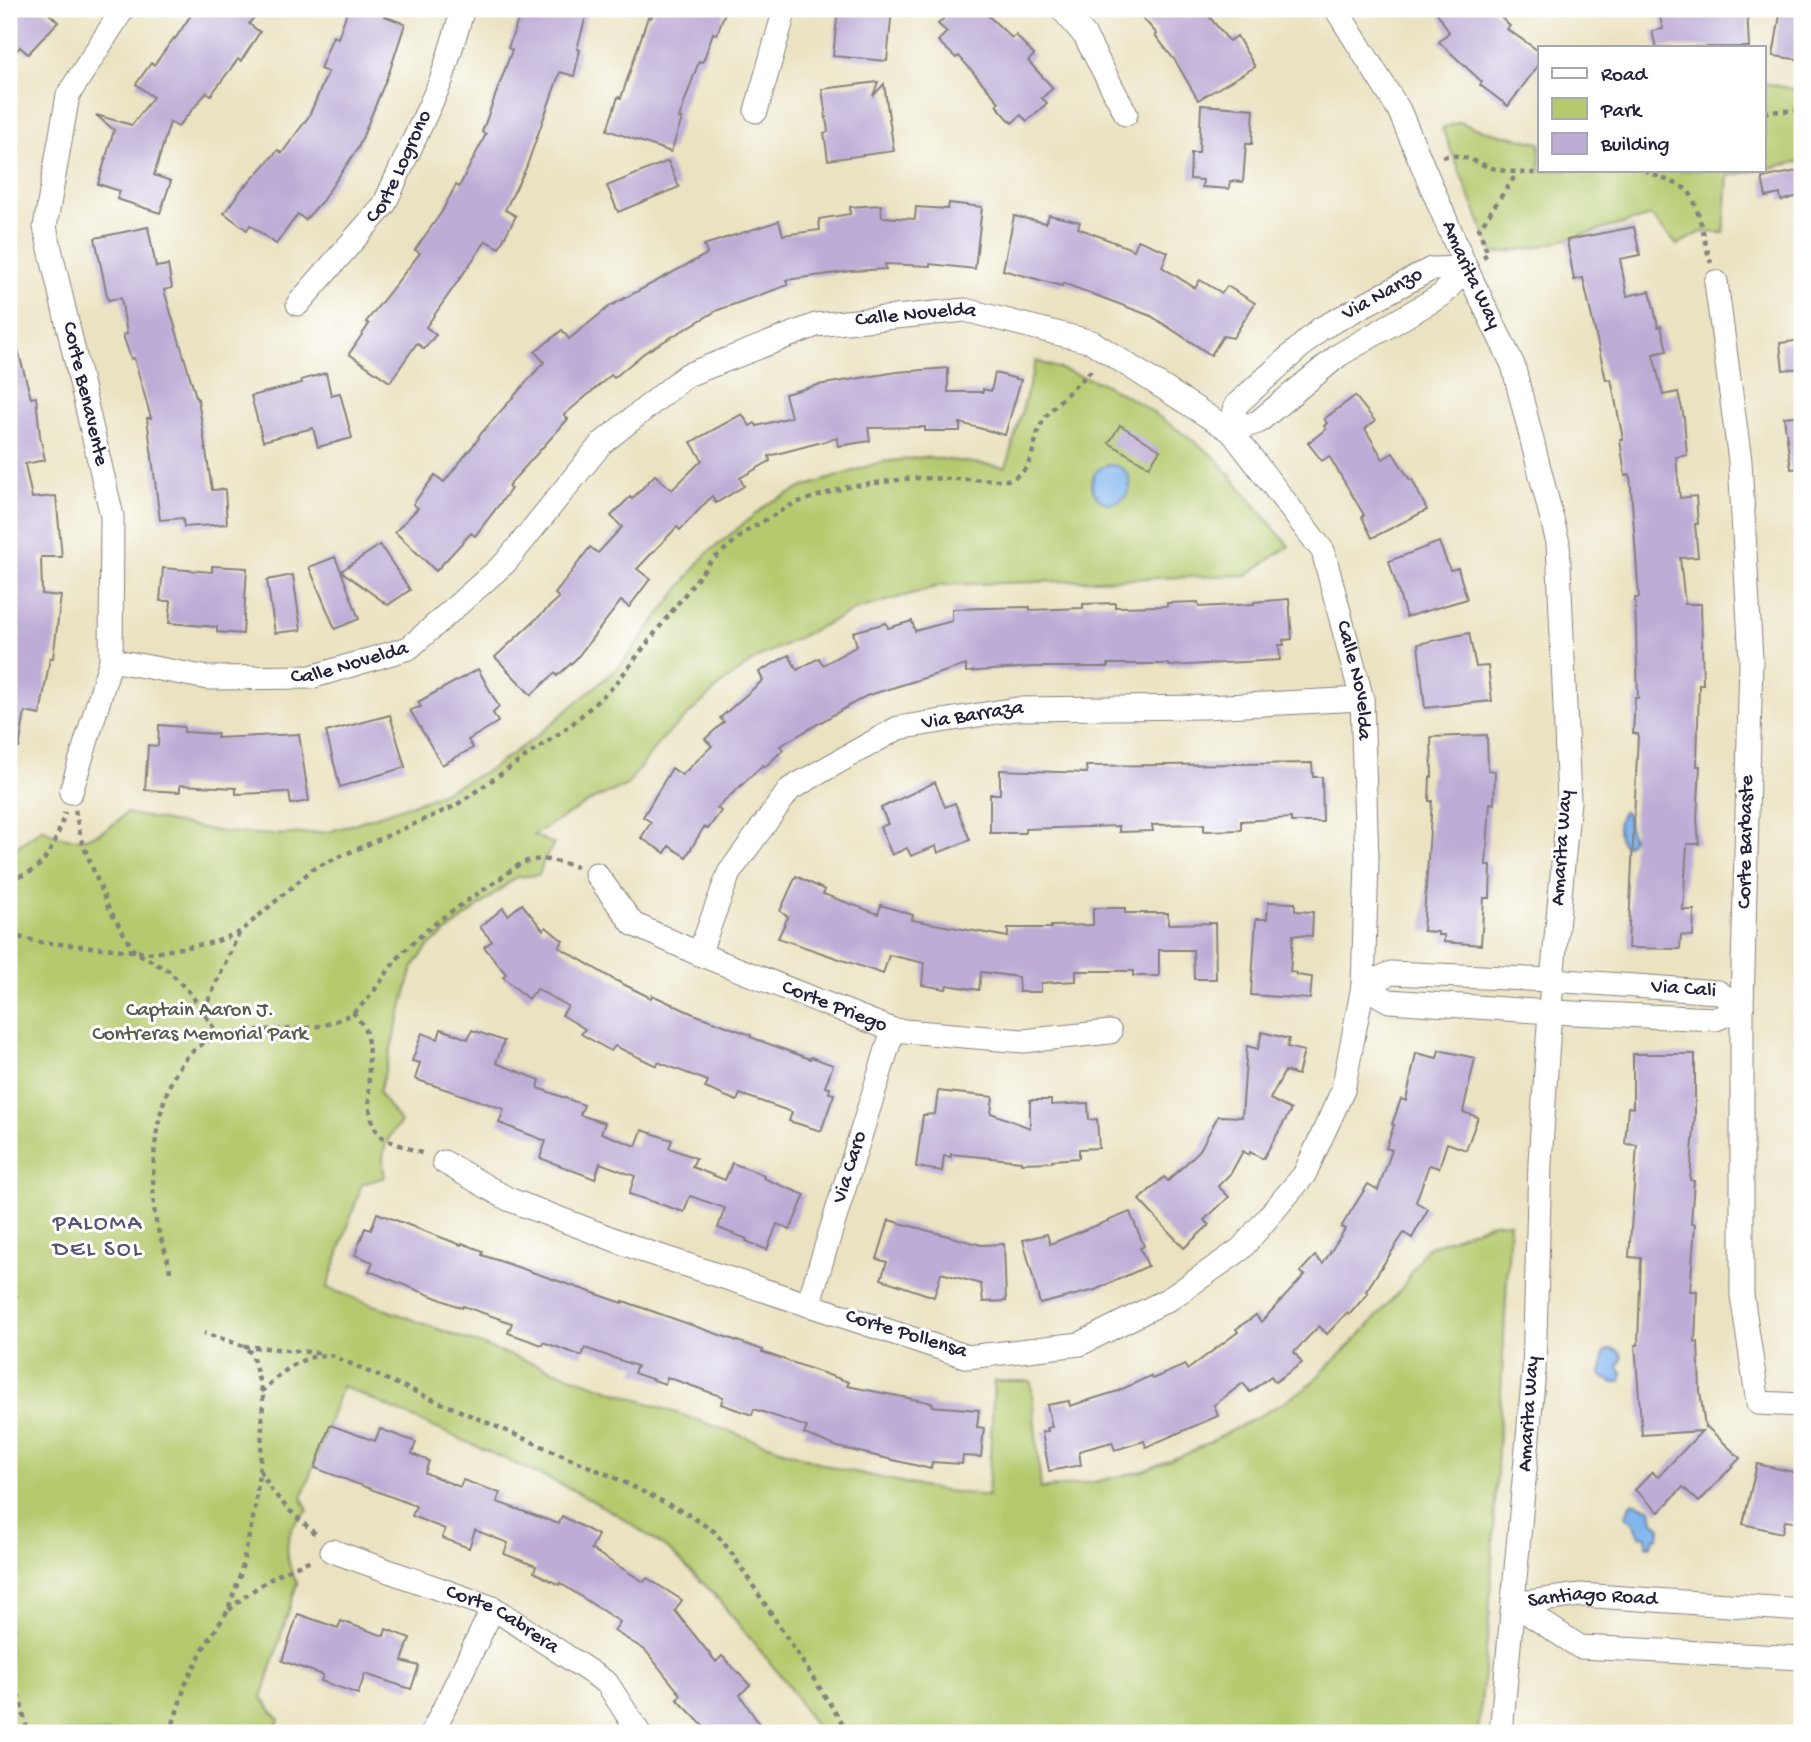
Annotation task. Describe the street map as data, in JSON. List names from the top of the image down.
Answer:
{
  "streets": {
    "street": [
      "Corte Logrono",
      "Amarita Way",
      "Via Nanzo",
      "Calle Novelda",
      "Corte Benavente",
      "Via Barraza",
      "Corte Barbaste",
      "Via Cali",
      "Corte Priego",
      "Via Caro",
      "Corte Pollensa",
      "Santiago Road",
      "Corte Cabrera"
    ]
  },
  "crossings": [
    ["Amarita Way", "Via Nanzo"],
    ["Amarita Way", "Via Cali"],
    ["Amarita Way", "Santiago Road"],
    ["Via Nanzo", "Calle Novelda"],
    ["Calle Novelda", "Corte Benavente"],
    ["Calle Novelda", "Via Barraza"],
    ["Calle Novelda", "Via Cali"],
    ["Calle Novelda", "Corte Pollensa"],
    ["Via Barraza", "Corte Priego"],
    ["Corte Barbaste", "Via Cali"],
    ["Via Cali", "Corte Pollensa"],
    ["Corte Priego", "Via Caro"],
    ["Via Caro", "Corte Pollensa"]
  ],
  "districts": ["PALOMA DEL SOL"],
  "parks": ["Captain Aaron J. Contreras Memorial Park"],
  "legend": ["Road", "Park", "Building"]
}
